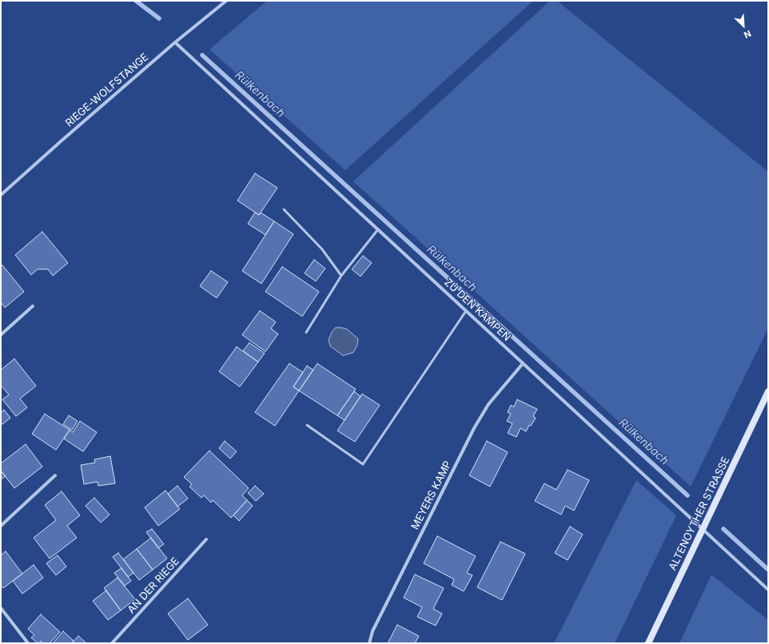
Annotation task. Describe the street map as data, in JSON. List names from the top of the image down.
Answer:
{
  "streets": {
    "main road": ["ALTENOYTHER STRASSE"],
    "street": [
      "RIEGE-WOLFSTANGE",
      "ZU DEN KÄMPEN",
      "MEYERS KAMP",
      "AN DER RIEGE"
    ]
  },
  "crossings": [
    ["RIEGE-WOLFSTANGE", "ZU DEN KÄMPEN"],
    ["ZU DEN KÄMPEN", "MEYERS KAMP"],
    ["ZU DEN KÄMPEN", "ALTENOYTHER STRASSE"]
  ],
  "water": ["Rülkenbach"],
  "north": "bottom right"
}
